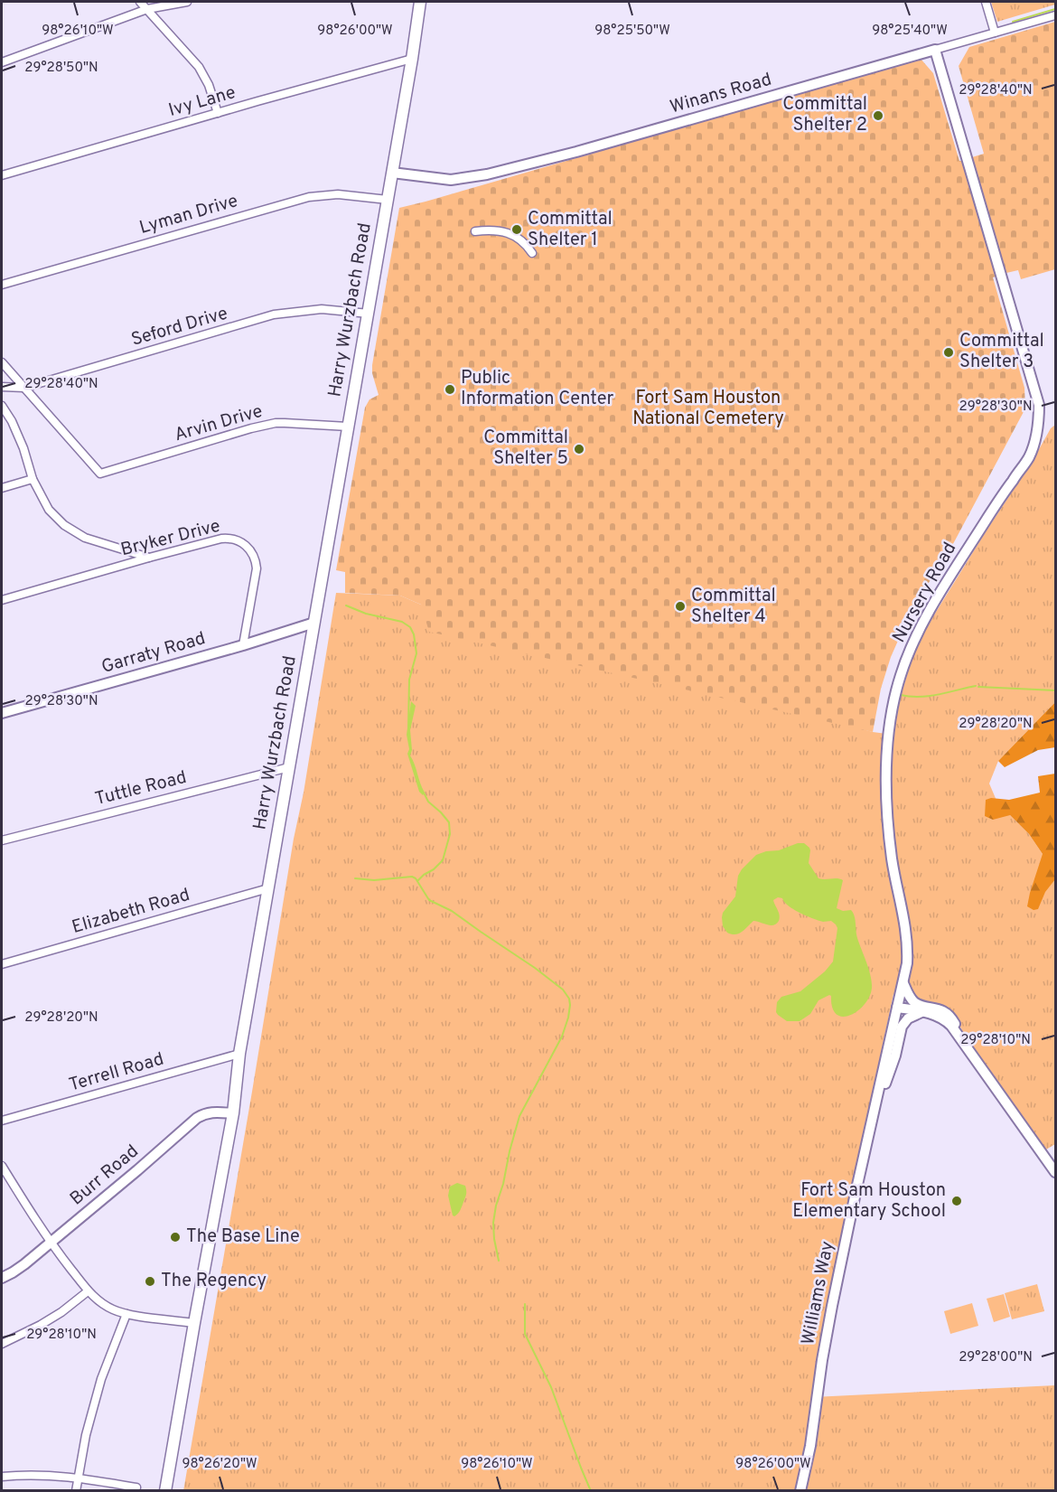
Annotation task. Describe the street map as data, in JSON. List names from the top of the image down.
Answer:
{
  "streets": {
    "main road": ["Harry Wurzbach Road"],
    "street": [
      "Winans Road",
      "Ivy Lane",
      "Lyman Drive",
      "Seford Drive",
      "Arvin Drive",
      "Bryker Drive",
      "Nursery Road",
      "Garraty Road",
      "Tuttle Road",
      "Elizabeth Road",
      "Terrell Road",
      "Burr Road",
      "Williams Way"
    ]
  },
  "crossings": [
    ["Winans Road", "Harry Wurzbach Road"],
    ["Winans Road", "Nursery Road"],
    ["Ivy Lane", "Harry Wurzbach Road"],
    ["Lyman Drive", "Harry Wurzbach Road"],
    ["Harry Wurzbach Road", "Seford Drive"],
    ["Harry Wurzbach Road", "Arvin Drive"],
    ["Harry Wurzbach Road", "Garraty Road"],
    ["Harry Wurzbach Road", "Tuttle Road"],
    ["Harry Wurzbach Road", "Elizabeth Road"],
    ["Harry Wurzbach Road", "Terrell Road"],
    ["Harry Wurzbach Road", "Burr Road"],
    ["Seford Drive", "Arvin Drive"],
    ["Bryker Drive", "Garraty Road"],
    ["Nursery Road", "Williams Way"]
  ],
  "parks": ["Fort Sam Houston National Cemetery"],
  "places": [
    "Committal Shelter 2",
    "Committal Shelter 1",
    "Committal Shelter 3",
    "Public Information Center",
    "Committal Shelter 5",
    "Committal Shelter 4",
    "Fort Sam Houston Elementary School",
    "The Base Line",
    "The Regency"
  ],
  "coordinates": [
    "98°26'10\"W",
    "98°26'00\"W",
    "98°25'50\"W",
    "98°25'40\"W",
    "29°28'50\"N",
    "29°28'40\"N",
    "29°28'30\"N",
    "29°28'20\"N",
    "29°28'10\"N",
    "29°28'00\"N",
    "98°26'20\"W"
  ]
}
